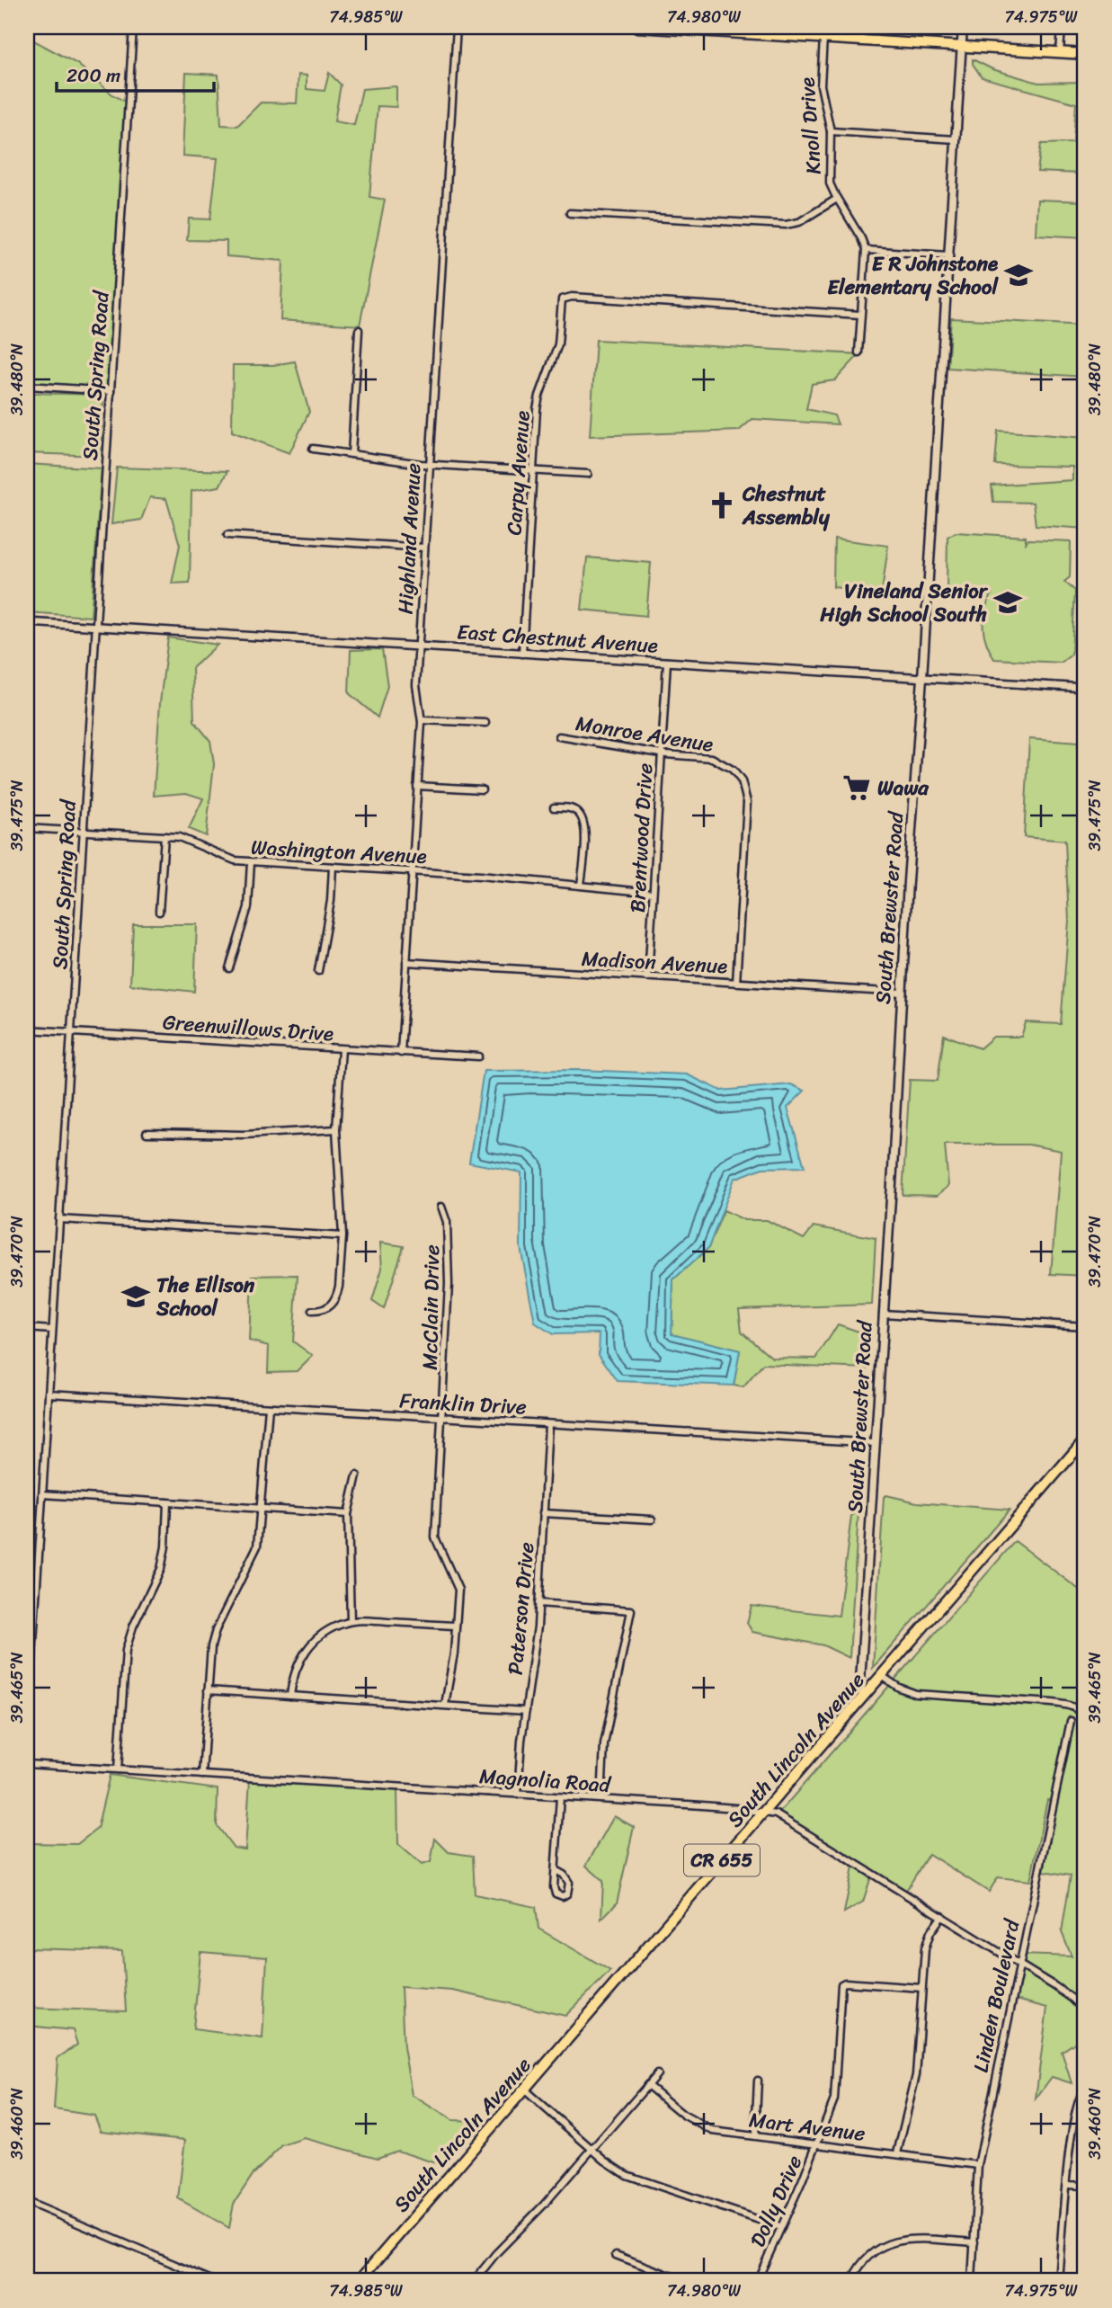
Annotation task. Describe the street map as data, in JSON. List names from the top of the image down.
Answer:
{
  "streets": {
    "main road": ["South Brewster Road", "South Lincoln Avenue", "CR 655"],
    "street": [
      "Knoll Drive",
      "South Spring Road",
      "Carpy Avenue",
      "Highland Avenue",
      "East Chestnut Avenue",
      "Monroe Avenue",
      "Brentwood Drive",
      "Washington Avenue",
      "Madison Avenue",
      "Greenwillows Drive",
      "McClain Drive",
      "Franklin Drive",
      "Paterson Drive",
      "Magnolia Road",
      "Linden Boulevard",
      "Mart Avenue",
      "Dolly Drive"
    ]
  },
  "crossings": [
    ["South Spring Road", "East Chestnut Avenue"],
    ["South Spring Road", "Washington Avenue"],
    ["South Spring Road", "Greenwillows Drive"],
    ["South Spring Road", "Franklin Drive"],
    ["Carpy Avenue", "East Chestnut Avenue"],
    ["Highland Avenue", "East Chestnut Avenue"],
    ["Highland Avenue", "Washington Avenue"],
    ["Highland Avenue", "Madison Avenue"],
    ["Highland Avenue", "Greenwillows Drive"],
    ["East Chestnut Avenue", "Brentwood Drive"],
    ["East Chestnut Avenue", "South Brewster Road"],
    ["Monroe Avenue", "Brentwood Drive"],
    ["Monroe Avenue", "Madison Avenue"],
    ["Brentwood Drive", "Washington Avenue"],
    ["Brentwood Drive", "Madison Avenue"],
    ["South Brewster Road", "Madison Avenue"],
    ["South Brewster Road", "Franklin Drive"],
    ["South Brewster Road", "South Lincoln Avenue"],
    ["McClain Drive", "Franklin Drive"],
    ["Franklin Drive", "Paterson Drive"],
    ["Paterson Drive", "Magnolia Road"],
    ["South Lincoln Avenue", "Magnolia Road"],
    ["Magnolia Road", "Linden Boulevard"],
    ["Linden Boulevard", "Mart Avenue"],
    ["Mart Avenue", "Dolly Drive"]
  ],
  "places": {
    "school or university": ["E R Johnstone Elementary School", "Vineland Senior High School South", "The Ellison School"],
    "church": ["Chestnut Assembly"],
    "supermarket": ["Wawa"]
  },
  "scale_bar": "200 m",
  "coordinates": [
    "74.985°W",
    "74.980°W",
    "74.975°W",
    "39.480°N",
    "39.475°N",
    "39.470°N",
    "39.465°N",
    "39.460°N"
  ]
}
